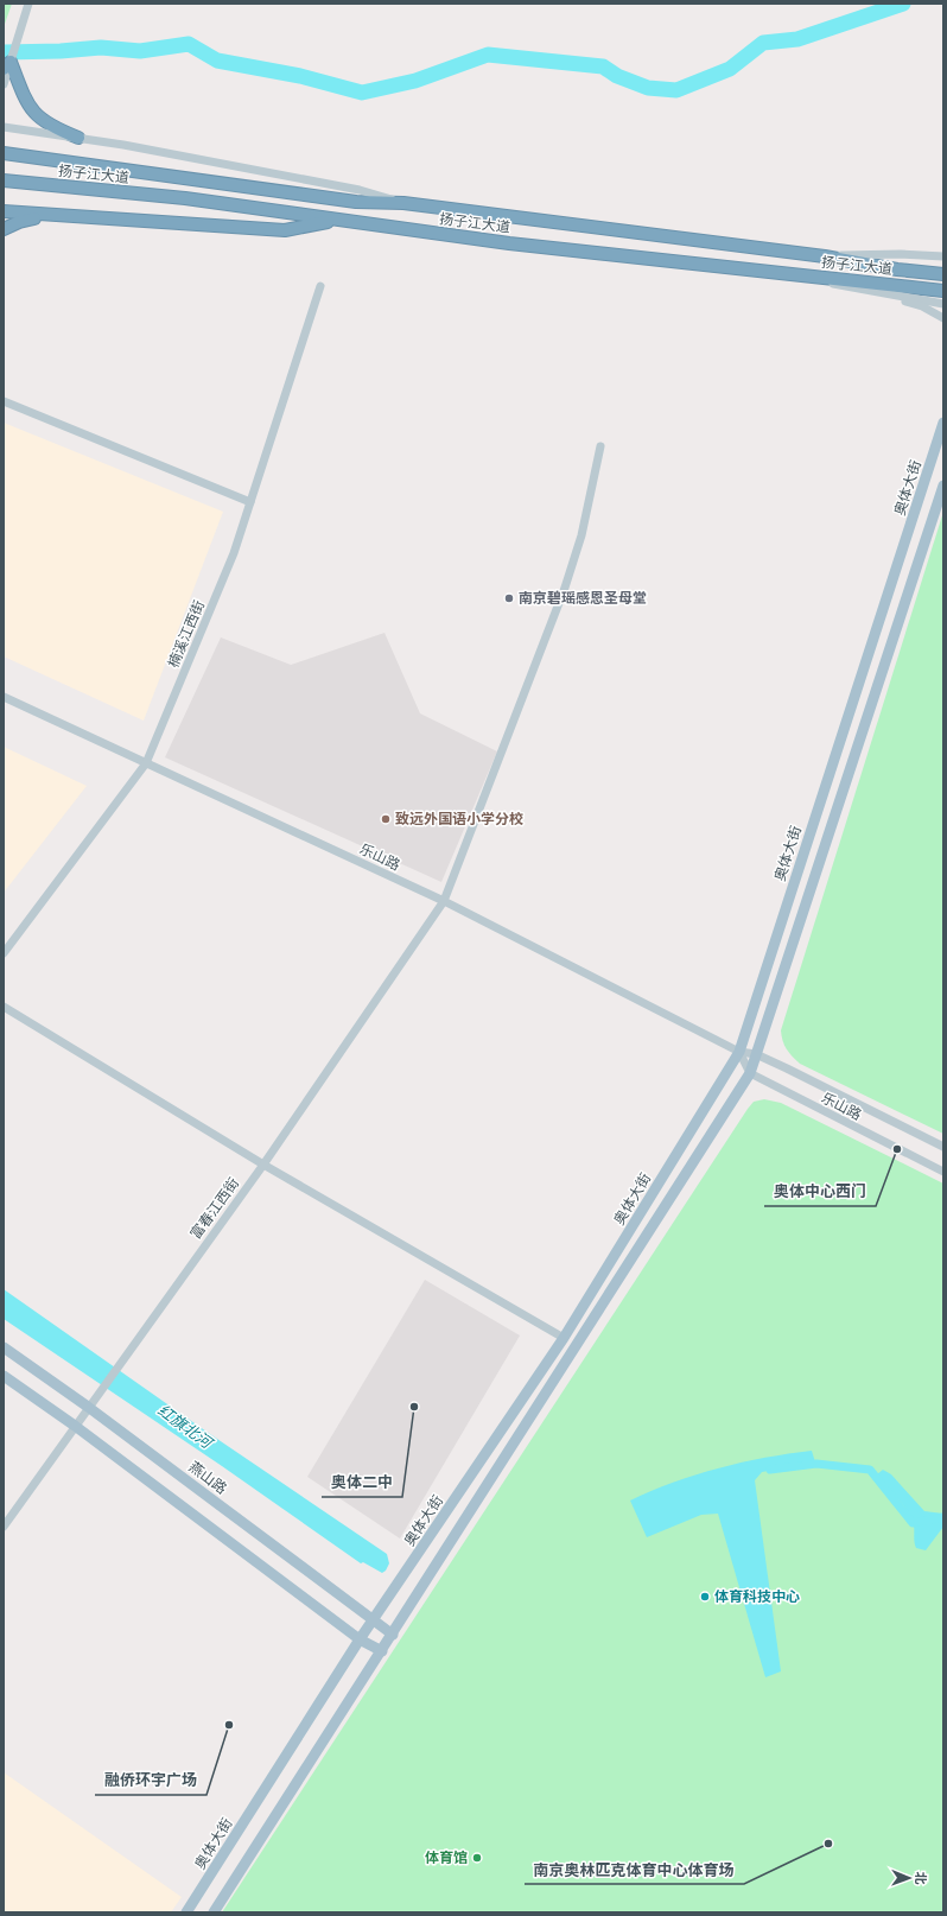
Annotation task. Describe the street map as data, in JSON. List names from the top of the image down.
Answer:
{
  "streets": {
    "highway": ["扬子江大道"],
    "main road": ["奥体大街", "燕山路"],
    "street": ["楠溪江西街", "乐山路", "富春江西街"]
  },
  "crossings": [
    ["奥体大街", "乐山路"],
    ["奥体大街", "燕山路"],
    ["楠溪江西街", "乐山路"],
    ["乐山路", "富春江西街"],
    ["富春江西街", "燕山路"]
  ],
  "water": ["红旗北河"],
  "places": [
    "南京碧瑶感恩圣母堂",
    "致远外国语小学分校",
    "奥体中心西门",
    "奥体二中",
    "体育科技中心",
    "融侨环宇广场",
    "南京奥林匹克体育中心体育场",
    "体育馆"
  ],
  "north": "right"
}
